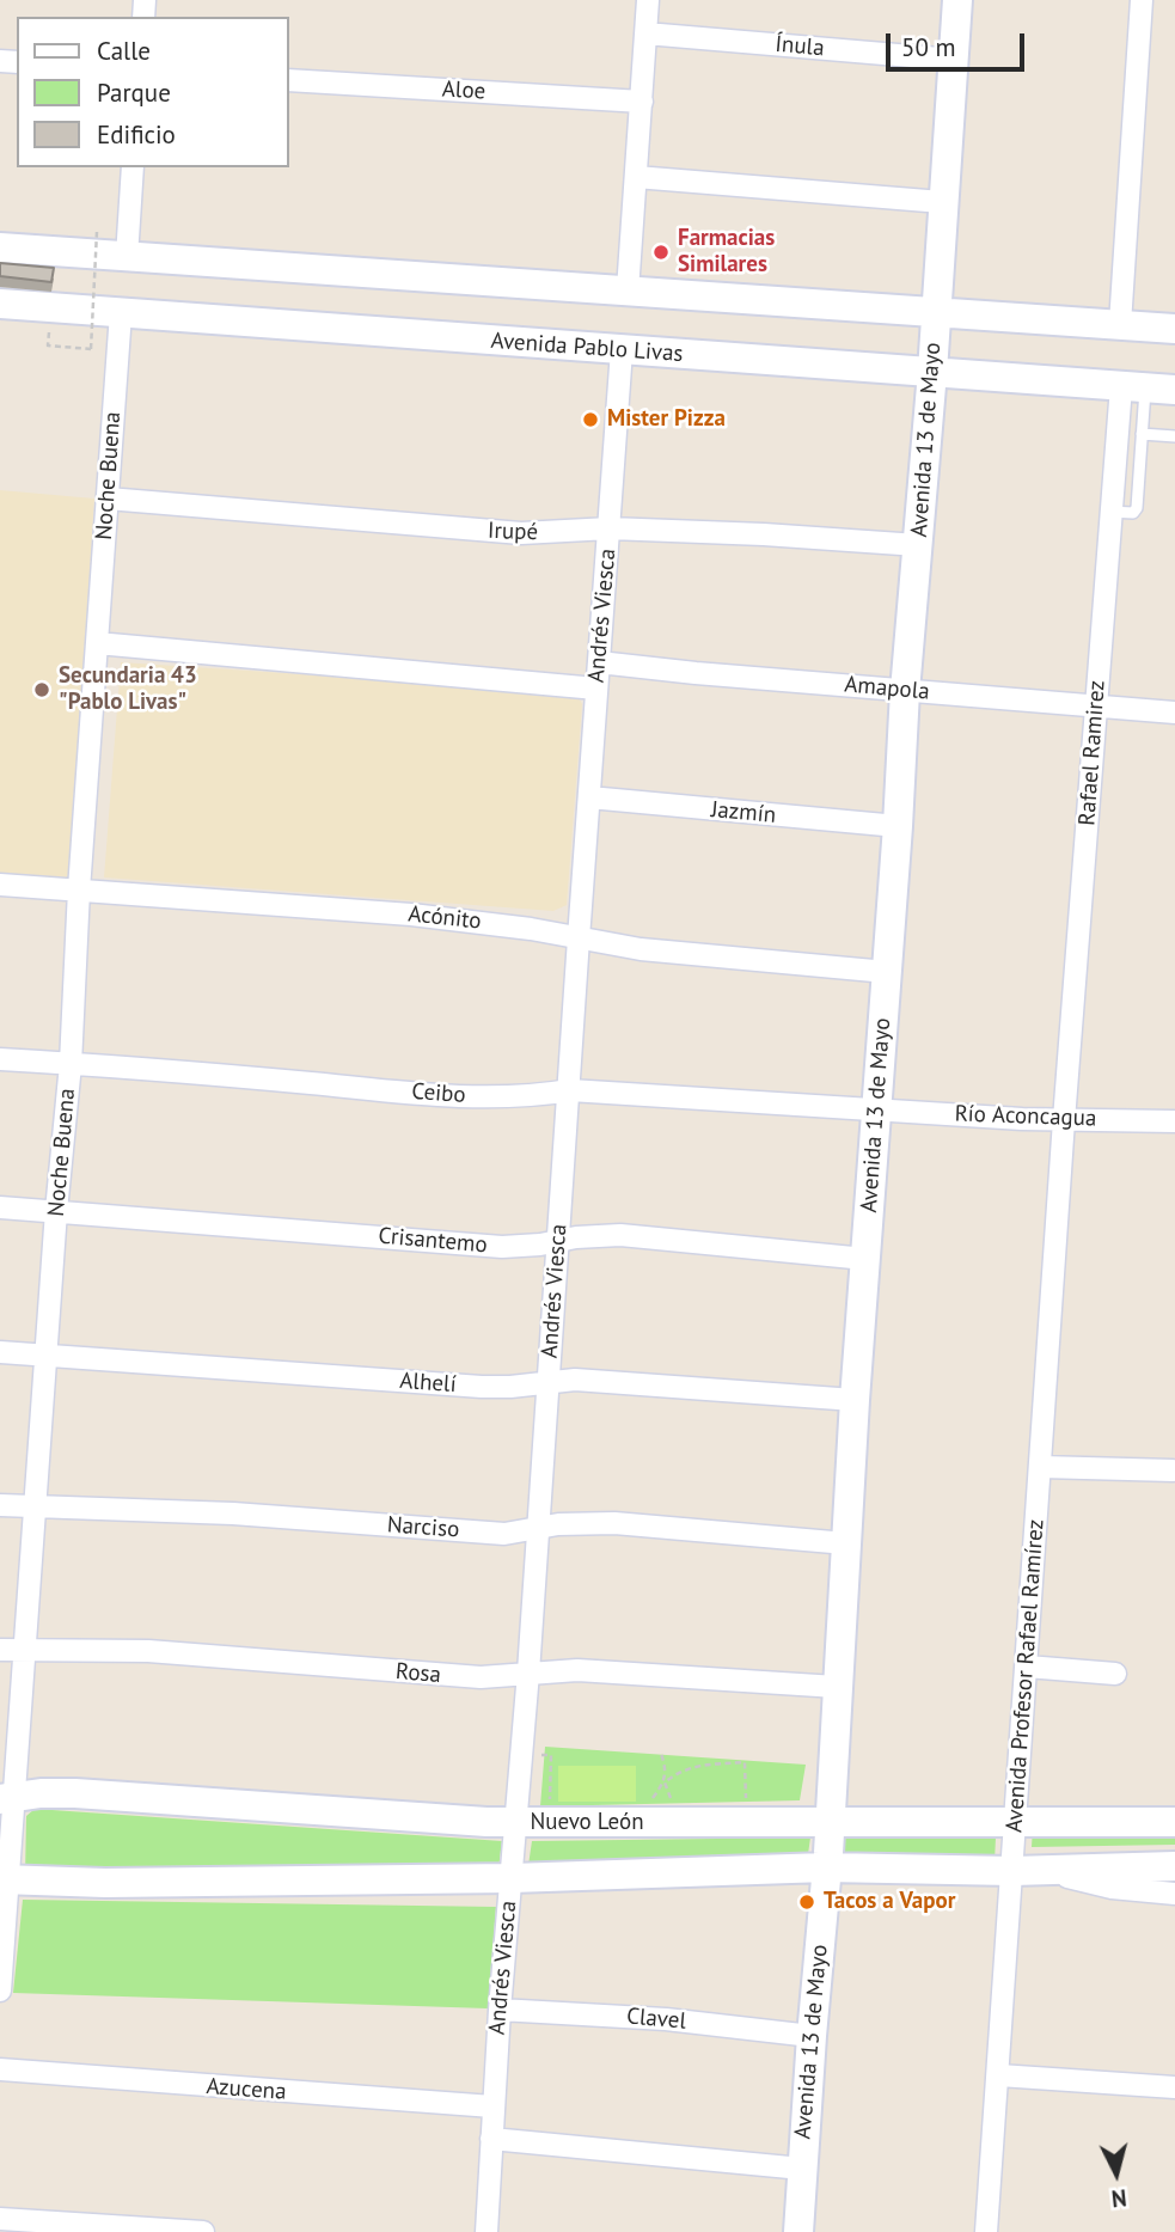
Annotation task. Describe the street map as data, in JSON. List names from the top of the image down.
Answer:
{
  "streets": {
    "street": [
      "Ínula",
      "Aloe",
      "Avenida Pablo Livas",
      "Avenida 13 de Mayo",
      "Noche Buena",
      "Irupé",
      "Andrés Viesca",
      "Amapola",
      "Rafael Ramirez",
      "Jazmín",
      "Acónito",
      "Ceibo",
      "Río Aconcagua",
      "Crisantemo",
      "Alhelí",
      "Narciso",
      "Rosa",
      "Avenida Profesor Rafael Ramírez",
      "Nuevo León",
      "Clavel",
      "Azucena"
    ]
  },
  "crossings": [
    ["Ínula", "Avenida 13 de Mayo"],
    ["Avenida Pablo Livas", "Avenida 13 de Mayo"],
    ["Avenida Pablo Livas", "Noche Buena"],
    ["Avenida Pablo Livas", "Andrés Viesca"],
    ["Avenida Pablo Livas", "Rafael Ramirez"],
    ["Avenida 13 de Mayo", "Irupé"],
    ["Avenida 13 de Mayo", "Amapola"],
    ["Avenida 13 de Mayo", "Jazmín"],
    ["Avenida 13 de Mayo", "Acónito"],
    ["Avenida 13 de Mayo", "Ceibo"],
    ["Avenida 13 de Mayo", "Río Aconcagua"],
    ["Avenida 13 de Mayo", "Crisantemo"],
    ["Avenida 13 de Mayo", "Alhelí"],
    ["Avenida 13 de Mayo", "Narciso"],
    ["Avenida 13 de Mayo", "Rosa"],
    ["Avenida 13 de Mayo", "Nuevo León"],
    ["Avenida 13 de Mayo", "Clavel"],
    ["Noche Buena", "Irupé"],
    ["Noche Buena", "Acónito"],
    ["Noche Buena", "Ceibo"],
    ["Noche Buena", "Crisantemo"],
    ["Noche Buena", "Alhelí"],
    ["Noche Buena", "Narciso"],
    ["Noche Buena", "Rosa"],
    ["Noche Buena", "Nuevo León"],
    ["Irupé", "Andrés Viesca"],
    ["Andrés Viesca", "Amapola"],
    ["Andrés Viesca", "Jazmín"],
    ["Andrés Viesca", "Acónito"],
    ["Andrés Viesca", "Ceibo"],
    ["Andrés Viesca", "Crisantemo"],
    ["Andrés Viesca", "Alhelí"],
    ["Andrés Viesca", "Narciso"],
    ["Andrés Viesca", "Rosa"],
    ["Andrés Viesca", "Nuevo León"],
    ["Andrés Viesca", "Clavel"],
    ["Andrés Viesca", "Azucena"],
    ["Amapola", "Rafael Ramirez"],
    ["Rafael Ramirez", "Río Aconcagua"],
    ["Rafael Ramirez", "Avenida Profesor Rafael Ramírez"],
    ["Ceibo", "Río Aconcagua"],
    ["Río Aconcagua", "Avenida Profesor Rafael Ramírez"],
    ["Avenida Profesor Rafael Ramírez", "Nuevo León"]
  ],
  "places": [
    "Farmacias Similares",
    "Mister Pizza",
    "Secundaria 43 \"Pablo Livas\"",
    "Tacos a Vapor"
  ],
  "legend": ["Calle", "Parque", "Edificio"],
  "scale_bar": "50 m",
  "north": "bottom"
}
